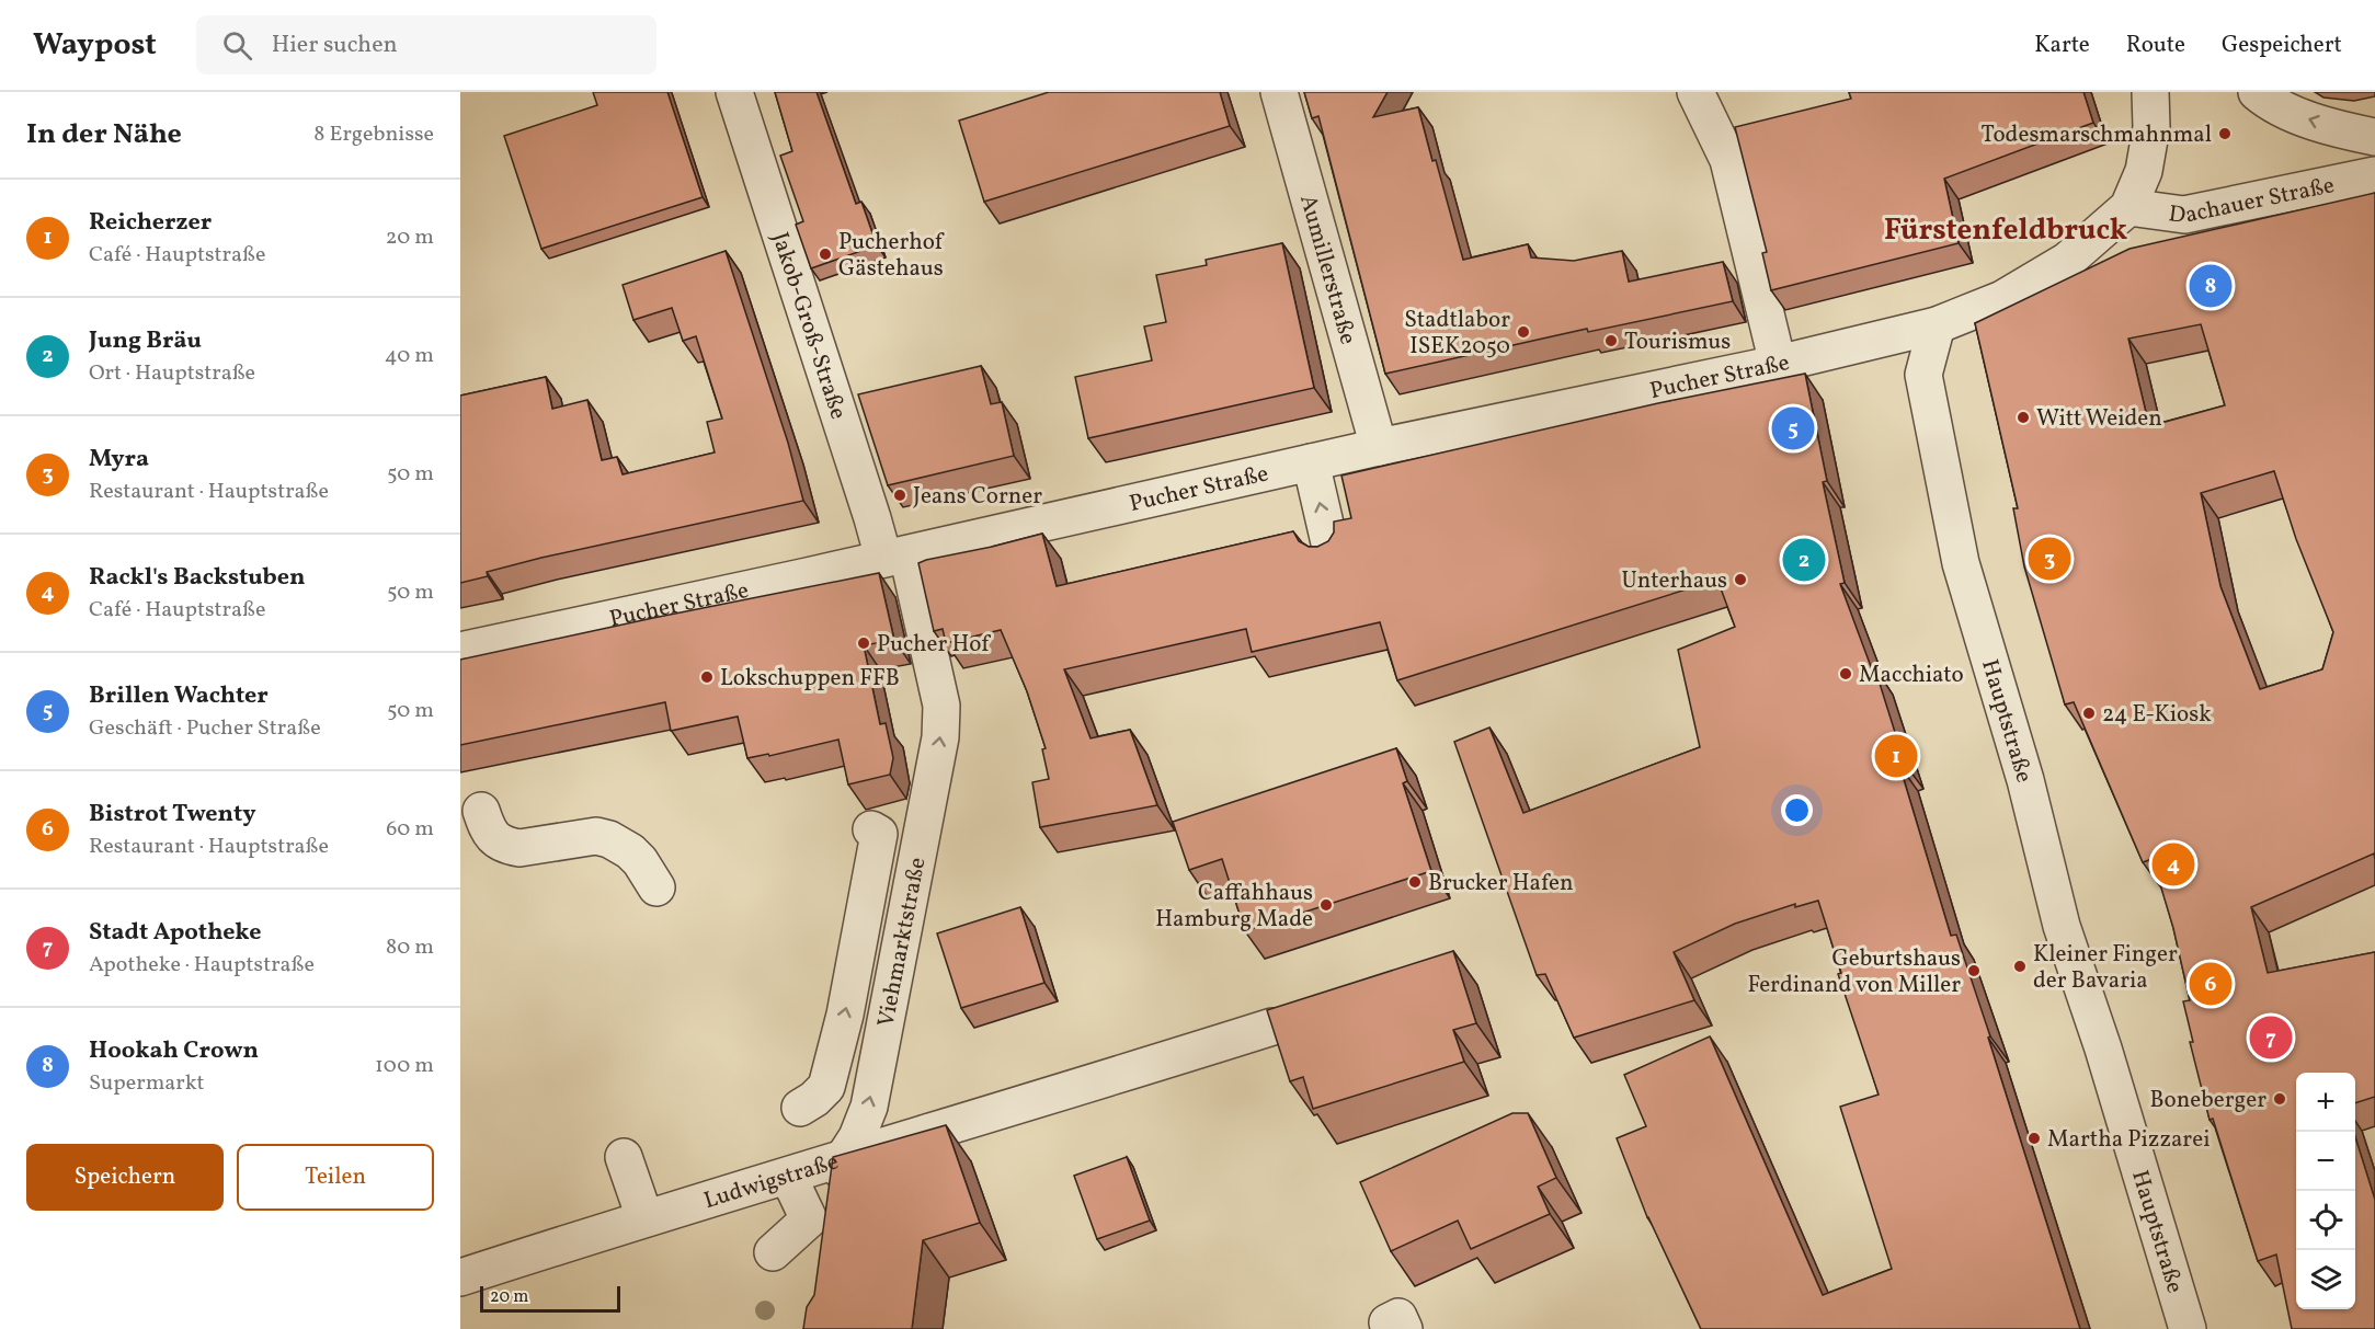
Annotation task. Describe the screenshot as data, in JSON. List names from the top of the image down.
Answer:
{
  "streets": {
    "street": [
      "Dachauer Straße",
      "Aumillerstraße",
      "Jakob-Groß-Straße",
      "Pucher Straße",
      "Hauptstraße",
      "Viehmarktstraße",
      "Ludwigstraße"
    ]
  },
  "crossings": [
    ["Aumillerstraße", "Pucher Straße"],
    ["Jakob-Groß-Straße", "Pucher Straße"],
    ["Jakob-Groß-Straße", "Viehmarktstraße"],
    ["Pucher Straße", "Hauptstraße"],
    ["Pucher Straße", "Viehmarktstraße"],
    ["Viehmarktstraße", "Ludwigstraße"]
  ],
  "districts": ["Fürstenfeldbruck"],
  "places": [
    "Todesmarschmahnmal",
    "Pucherhof Gästehaus",
    "Stadtlabor ISEK2050",
    "Tourismus",
    "Witt Weiden",
    "Jeans Corner",
    "Unterhaus",
    "Pucher Hof",
    "Macchiato",
    "Lokschuppen FFB",
    "24 E-Kiosk",
    "Brucker Hafen",
    "Caffahhaus Hamburg Made",
    "Kleiner Finger der Bavaria",
    "Geburtshaus Ferdinand von Miller",
    "Boneberger",
    "Martha Pizzarei"
  ],
  "scale_bar": "20 m",
  "page": {
    "header": "Waypost",
    "search": "Hier suchen",
    "nav": ["Karte", "Route", "Gespeichert"],
    "heading": ["In der Nähe", "8 Ergebnisse"],
    "list": [
      {
        "mark": "1",
        "name": "Reicherzer",
        "note": "Café · Hauptstraße",
        "value": "20 m"
      },
      {
        "mark": "2",
        "name": "Jung Bräu",
        "note": "Ort · Hauptstraße",
        "value": "40 m"
      },
      {
        "mark": "3",
        "name": "Myra",
        "note": "Restaurant · Hauptstraße",
        "value": "50 m"
      },
      {
        "mark": "4",
        "name": "Rackl's Backstuben",
        "note": "Café · Hauptstraße",
        "value": "50 m"
      },
      {
        "mark": "5",
        "name": "Brillen Wachter",
        "note": "Geschäft · Pucher Straße",
        "value": "50 m"
      },
      {
        "mark": "6",
        "name": "Bistrot Twenty",
        "note": "Restaurant · Hauptstraße",
        "value": "60 m"
      },
      {
        "mark": "7",
        "name": "Stadt Apotheke",
        "note": "Apotheke · Hauptstraße",
        "value": "80 m"
      },
      {
        "mark": "8",
        "name": "Hookah Crown",
        "note": "Supermarkt",
        "value": "100 m"
      }
    ],
    "pins": [
      "8",
      "5",
      "3",
      "2",
      "1",
      "4",
      "6",
      "7"
    ],
    "map_buttons": ["+", "−"],
    "buttons": ["Speichern", "Teilen"],
    "scale": "20 m"
  }
}
